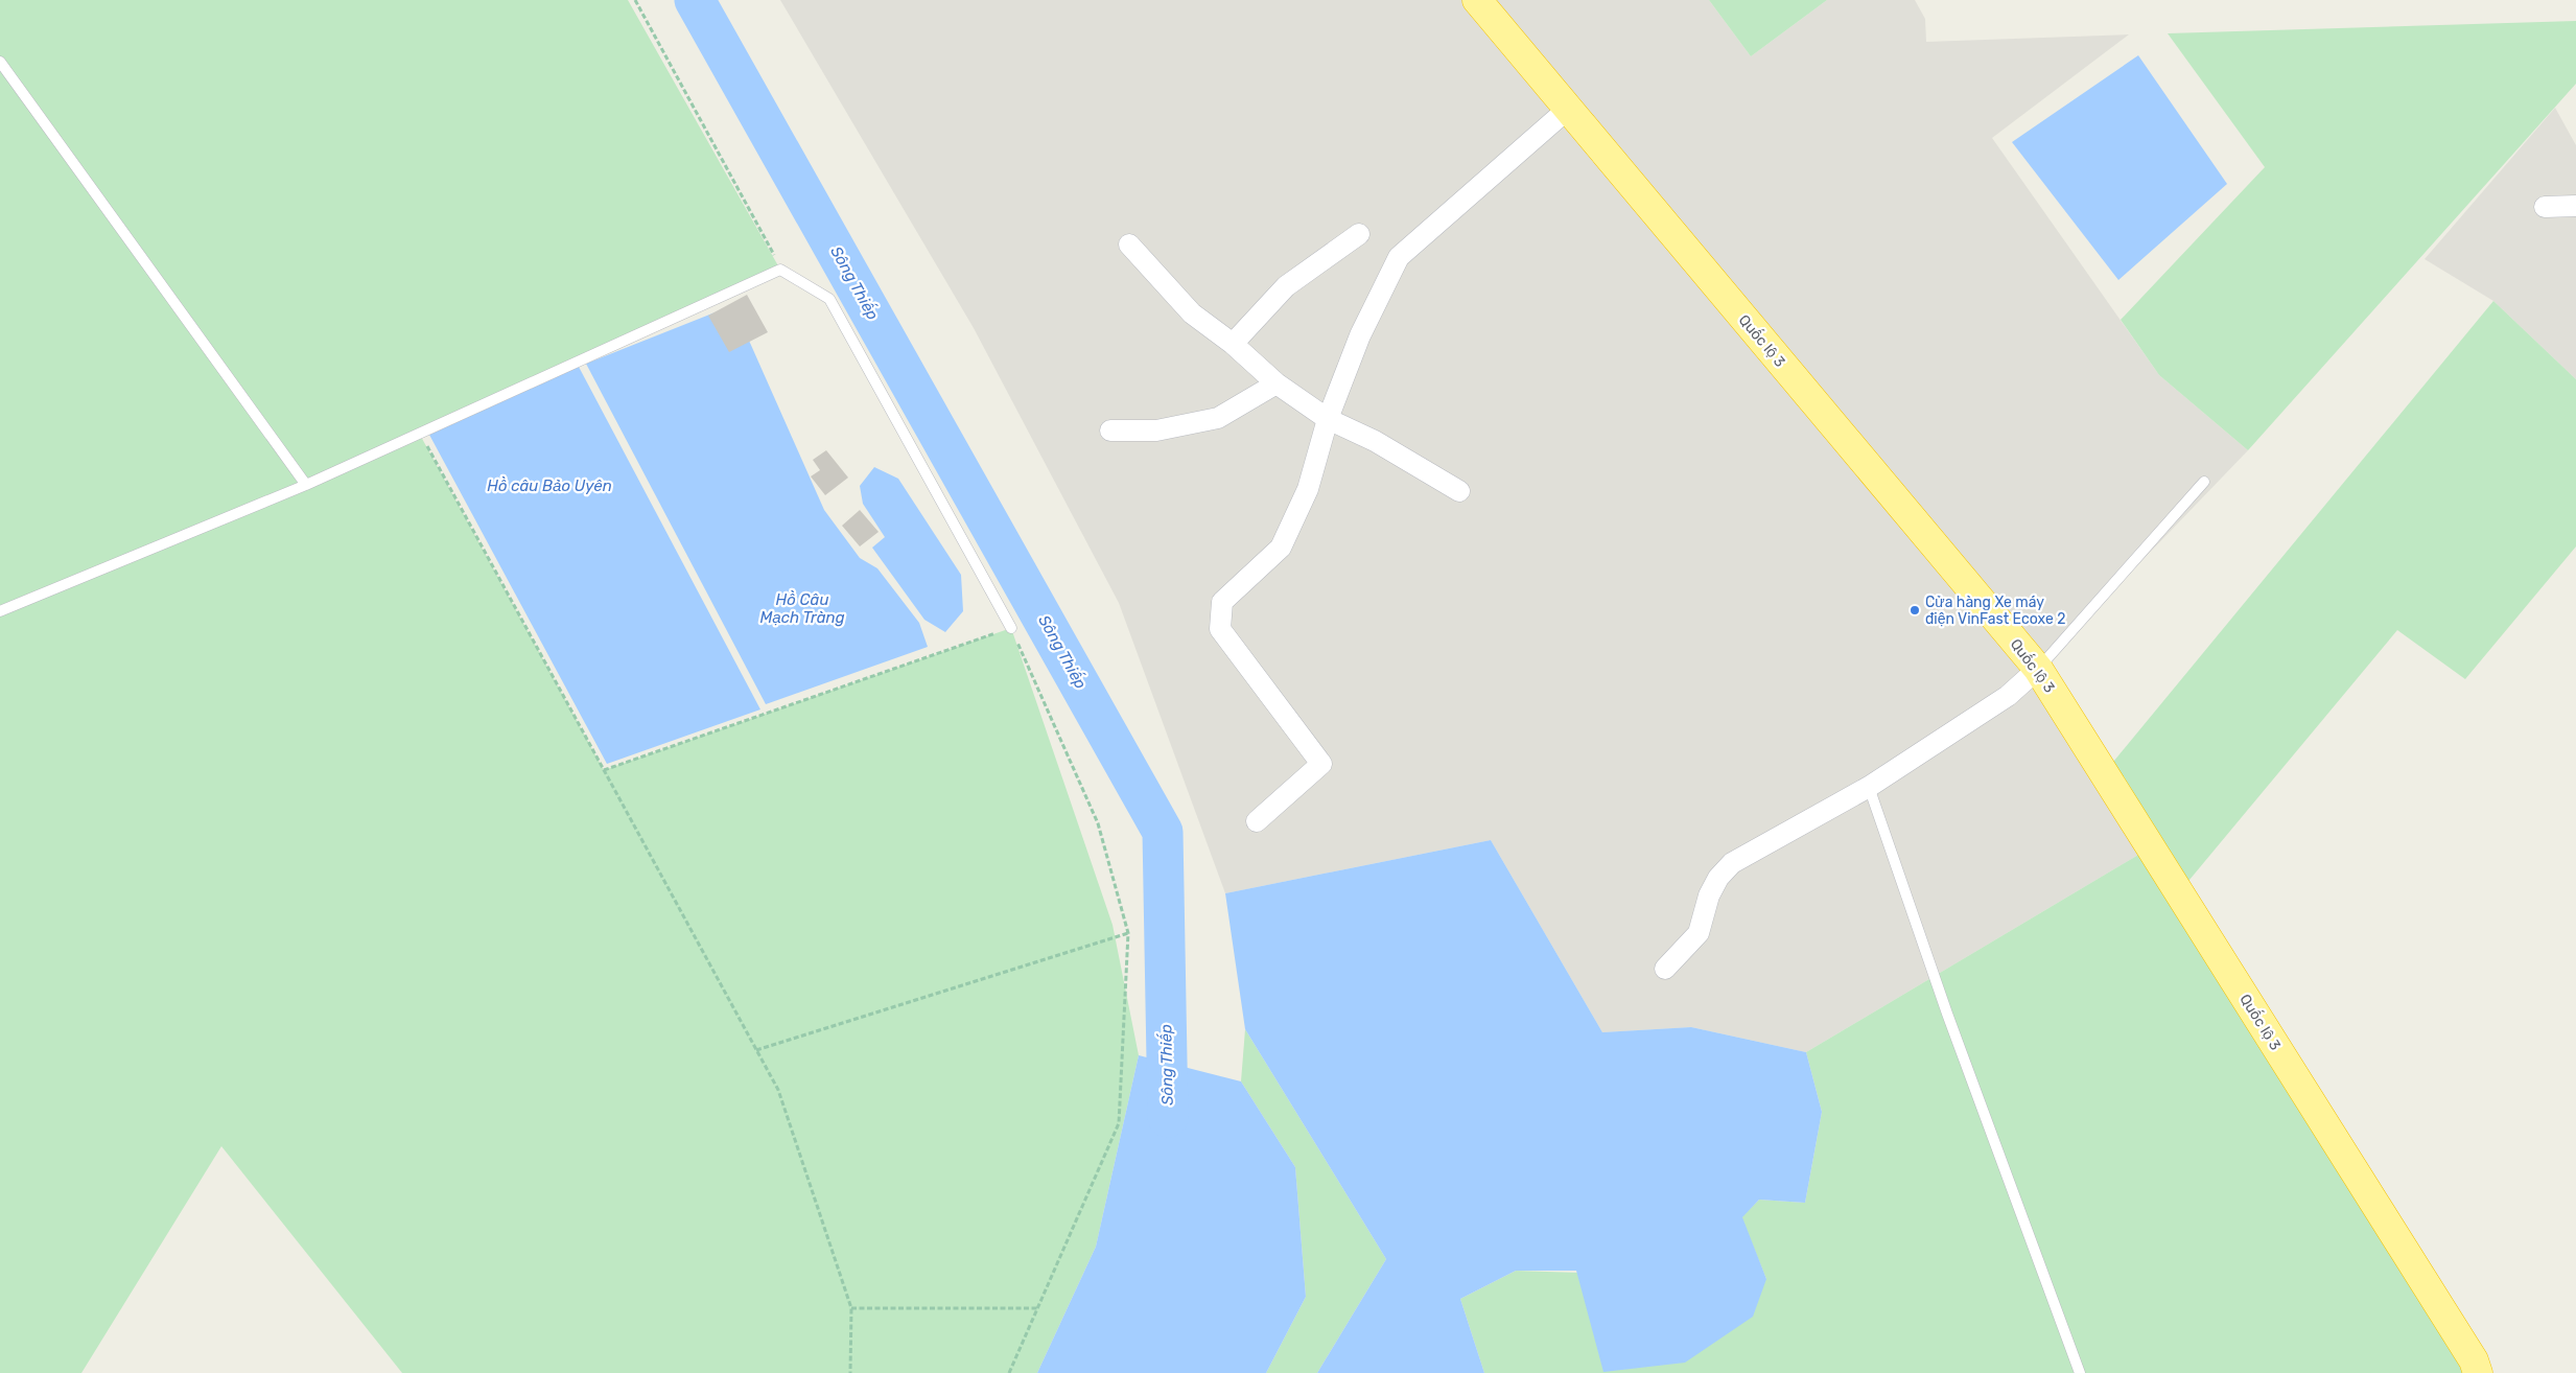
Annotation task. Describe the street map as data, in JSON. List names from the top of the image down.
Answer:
{
  "streets": {
    "highway": ["Quốc lộ 3"]
  },
  "water": ["Sông Thiếp", "Hồ câu Bảo Uyên", "Hồ Câu Mạch Tràng"],
  "places": ["Cửa hàng Xe máy điện VinFast Ecoxe 2"]
}
